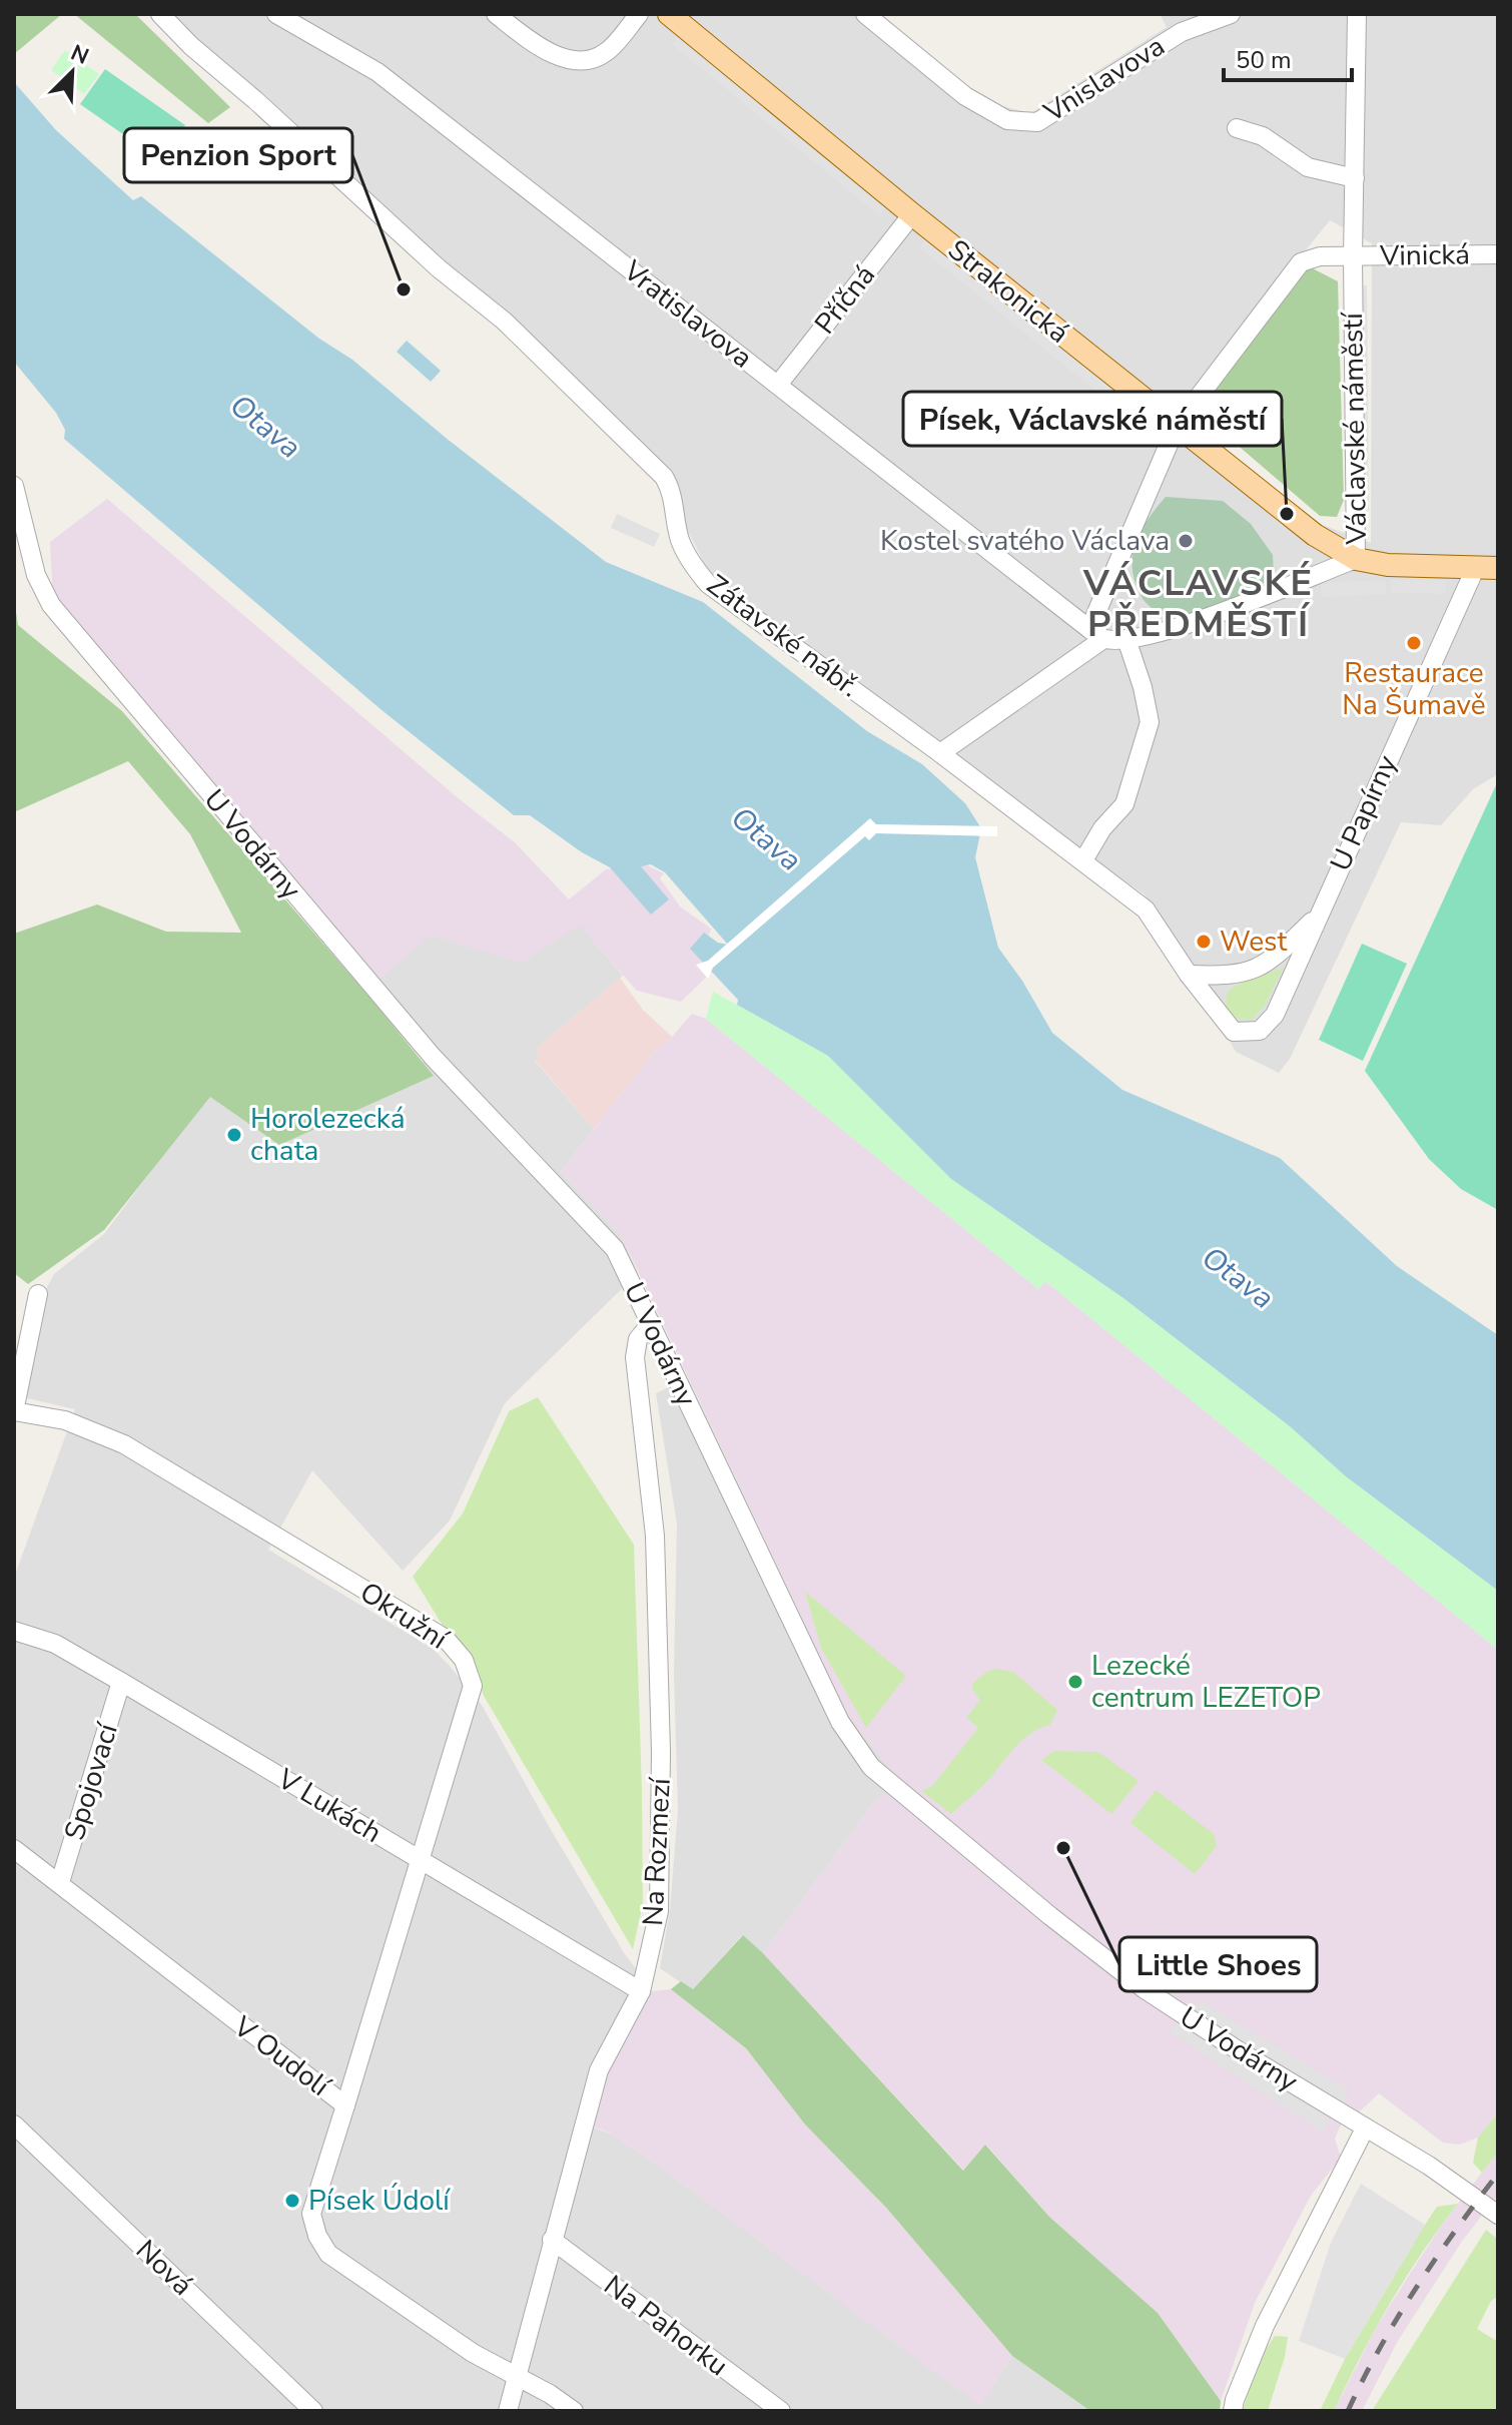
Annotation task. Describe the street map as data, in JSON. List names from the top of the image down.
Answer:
{
  "streets": {
    "main road": ["Strakonická"],
    "street": [
      "Vnislavova",
      "Vinická",
      "Příčná",
      "Vratislavova",
      "Václavské náměstí",
      "Zátavské nábř.",
      "U Papírny",
      "U Vodárny",
      "Okružní",
      "Spojovací",
      "V Lukách",
      "Na Rozmezí",
      "V Oudolí",
      "Nová",
      "Na Pahorku"
    ]
  },
  "crossings": [
    ["Vinická", "Václavské náměstí"],
    ["Strakonická", "Příčná"],
    ["Strakonická", "Václavské náměstí"],
    ["Příčná", "Vratislavova"],
    ["Vratislavova", "Václavské náměstí"],
    ["Zátavské nábř.", "U Papírny"],
    ["U Vodárny", "Na Rozmezí"],
    ["Okružní", "V Lukách"],
    ["Okružní", "V Oudolí"],
    ["Spojovací", "V Lukách"],
    ["Spojovací", "V Oudolí"],
    ["V Lukách", "Na Rozmezí"],
    ["Na Rozmezí", "V Oudolí"],
    ["Na Rozmezí", "Na Pahorku"]
  ],
  "districts": ["VÁCLAVSKÉ PŘEDMĚSTÍ"],
  "water": ["Otava"],
  "places": [
    "Penzion Sport",
    "Písek, Václavské náměstí",
    "Kostel svatého Václava",
    "Restaurace Na Šumavě",
    "West",
    "Horolezecká chata",
    "Lezecké centrum LEZETOP",
    "Little Shoes",
    "Písek Údolí"
  ],
  "scale_bar": "50 m",
  "north": "top right"
}
